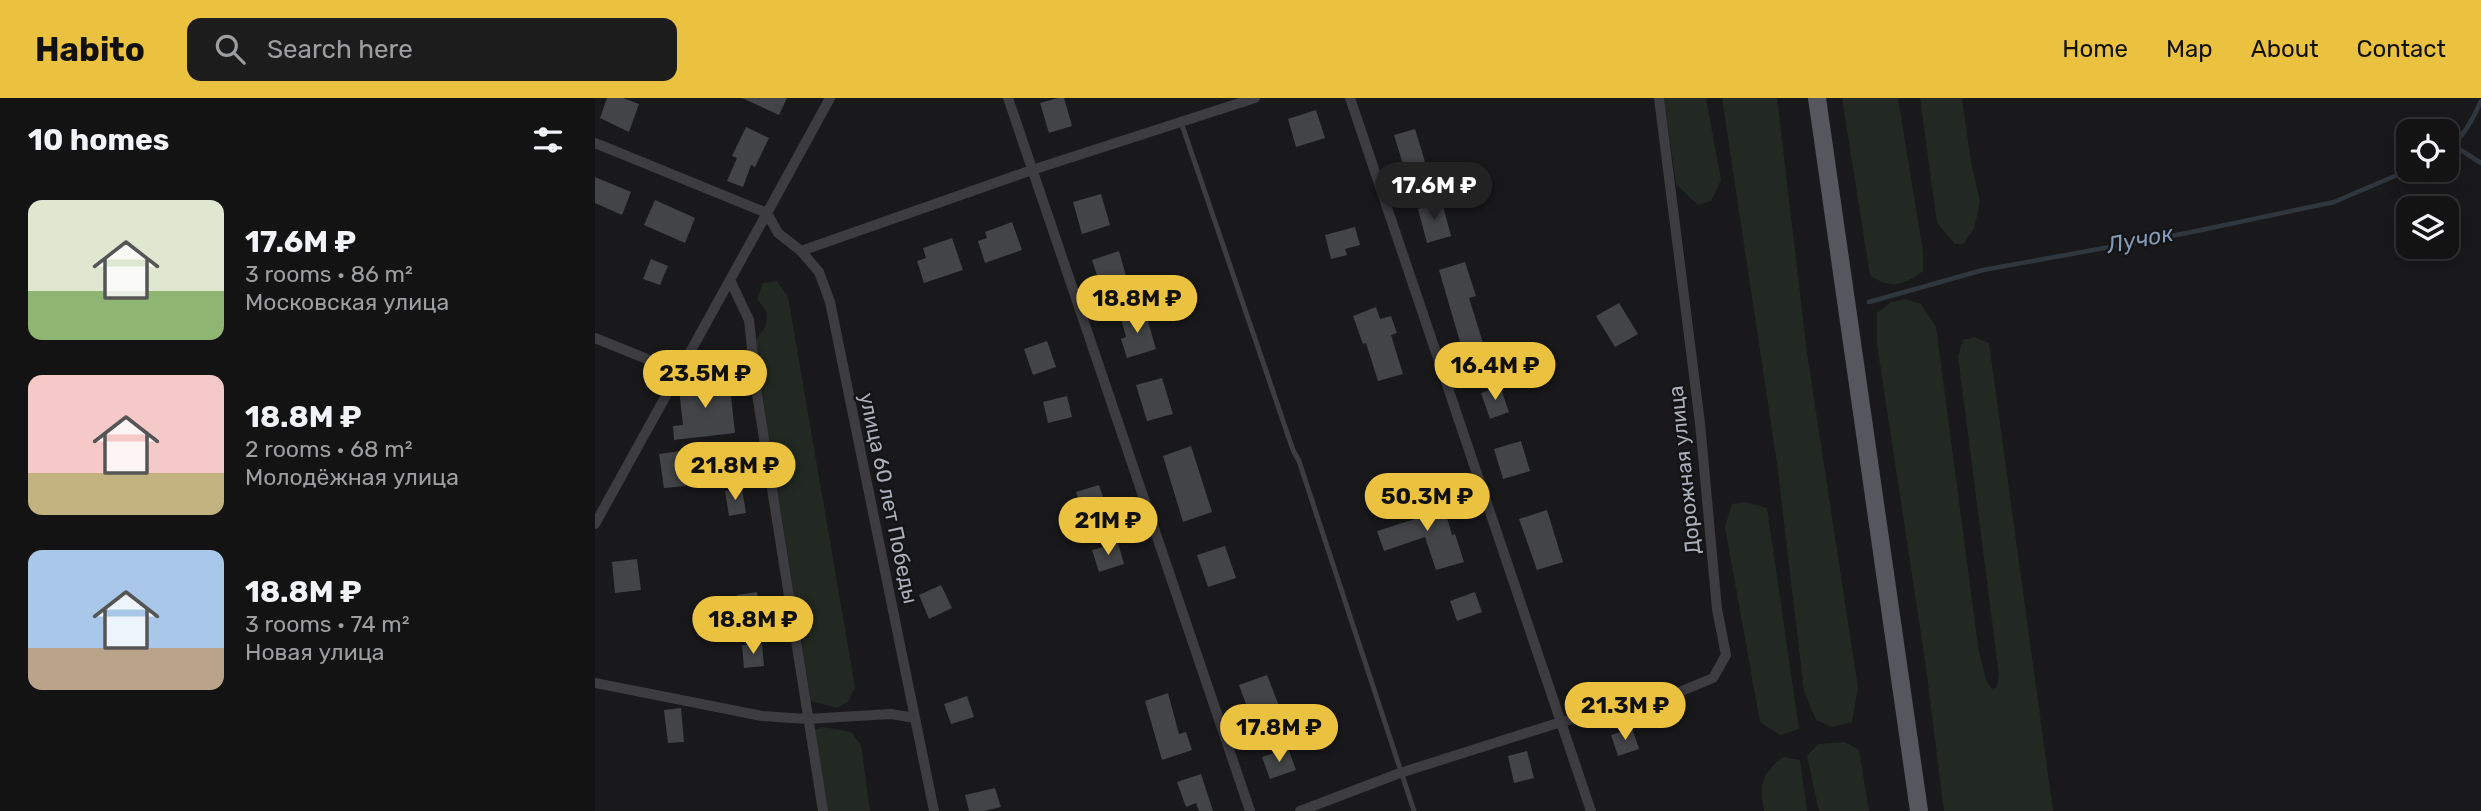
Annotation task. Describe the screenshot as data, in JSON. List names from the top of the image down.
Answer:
{
  "streets": {
    "street": ["Дорожная улица", "улица 60 лет Победы"]
  },
  "water": ["Лучок"],
  "page": {
    "header": "Habito",
    "search": "Search here",
    "nav": [
      "Home",
      "Map",
      "About",
      "Contact"
    ],
    "heading": "10 homes",
    "price": [
      "17.6M ₽",
      "18.8M ₽",
      "16.4M ₽",
      "23.5M ₽",
      "21.8M ₽",
      "50.3M ₽",
      "21M ₽",
      "18.8M ₽",
      "21.3M ₽",
      "17.8M ₽"
    ],
    "list": [
      {
        "name": "17.6M ₽",
        "note": "3 rooms · 86 m² · Московская улица"
      },
      {
        "name": "18.8M ₽",
        "note": "2 rooms · 68 m² · Молодёжная улица"
      },
      {
        "name": "18.8M ₽",
        "note": "3 rooms · 74 m² · Новая улица"
      }
    ]
  }
}
